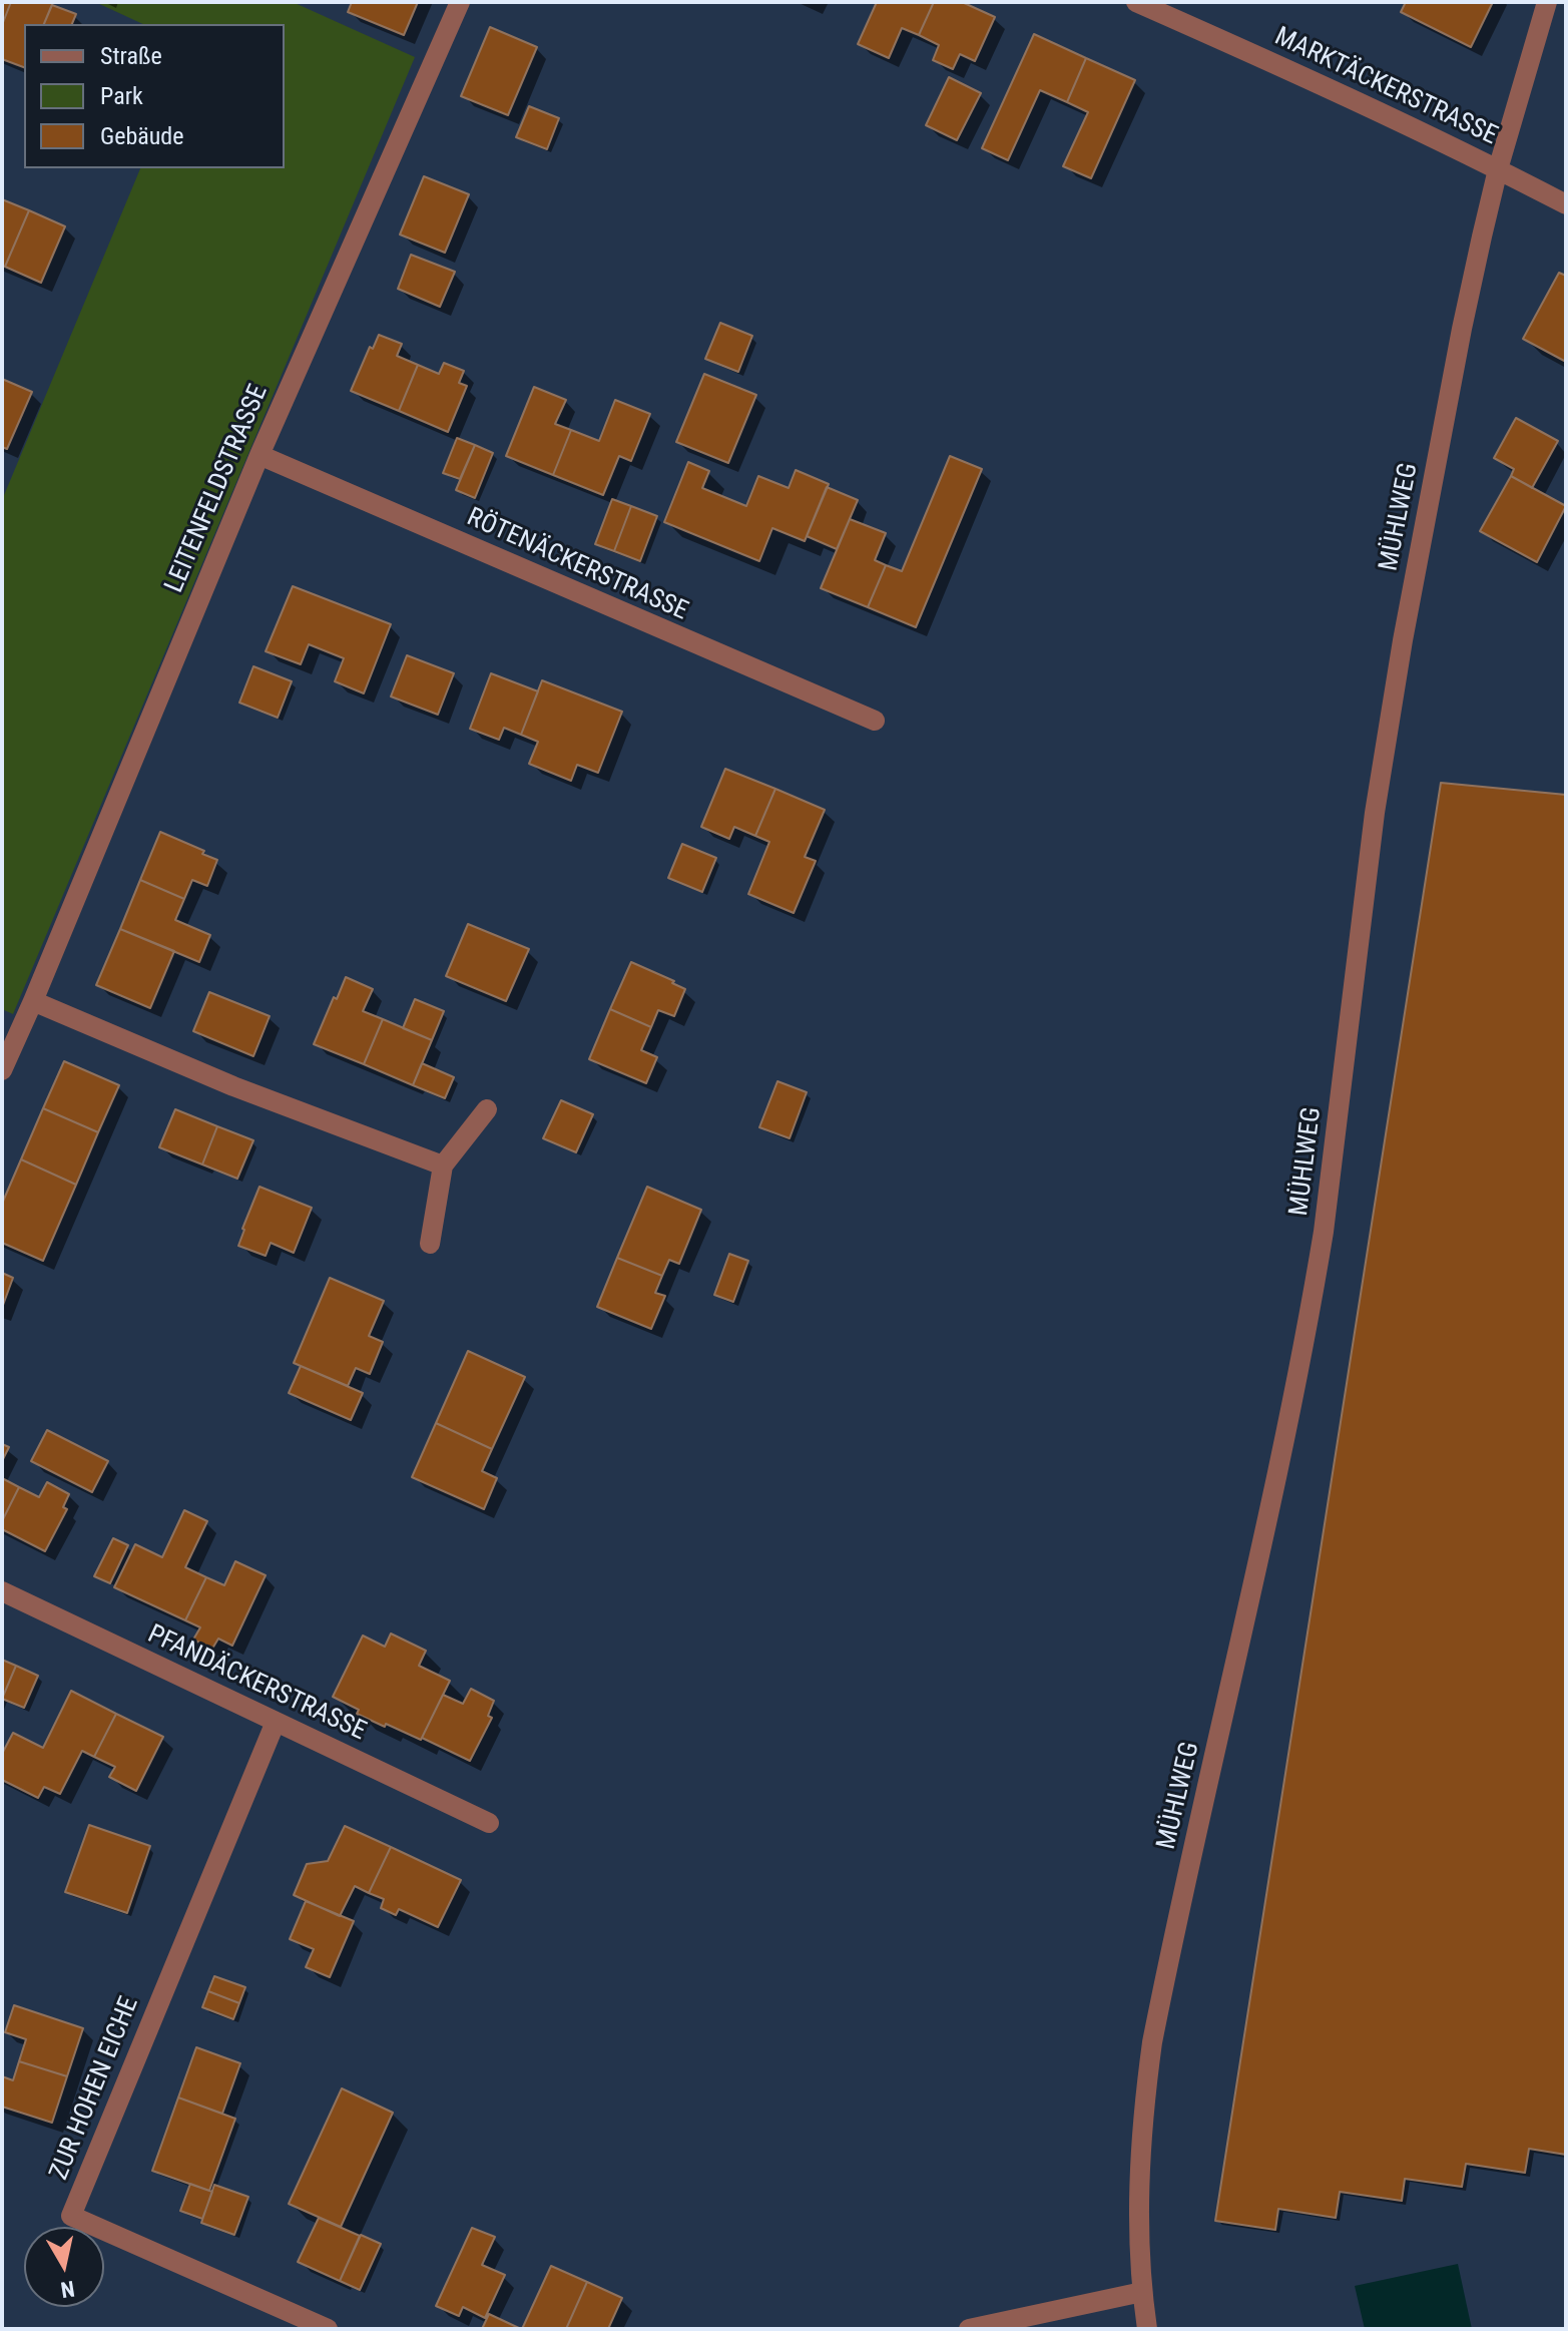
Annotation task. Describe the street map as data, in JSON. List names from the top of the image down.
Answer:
{
  "streets": {
    "street": [
      "MARKTÄCKERSTRASSE",
      "LEITENFELDSTRASSE",
      "MÜHLWEG",
      "RÖTENÄCKERSTRASSE",
      "PFANDÄCKERSTRASSE",
      "ZUR HOHEN EICHE"
    ]
  },
  "crossings": [
    ["MARKTÄCKERSTRASSE", "MÜHLWEG"],
    ["LEITENFELDSTRASSE", "RÖTENÄCKERSTRASSE"],
    ["PFANDÄCKERSTRASSE", "ZUR HOHEN EICHE"]
  ],
  "legend": ["Straße", "Park", "Gebäude"],
  "north": "bottom"
}
